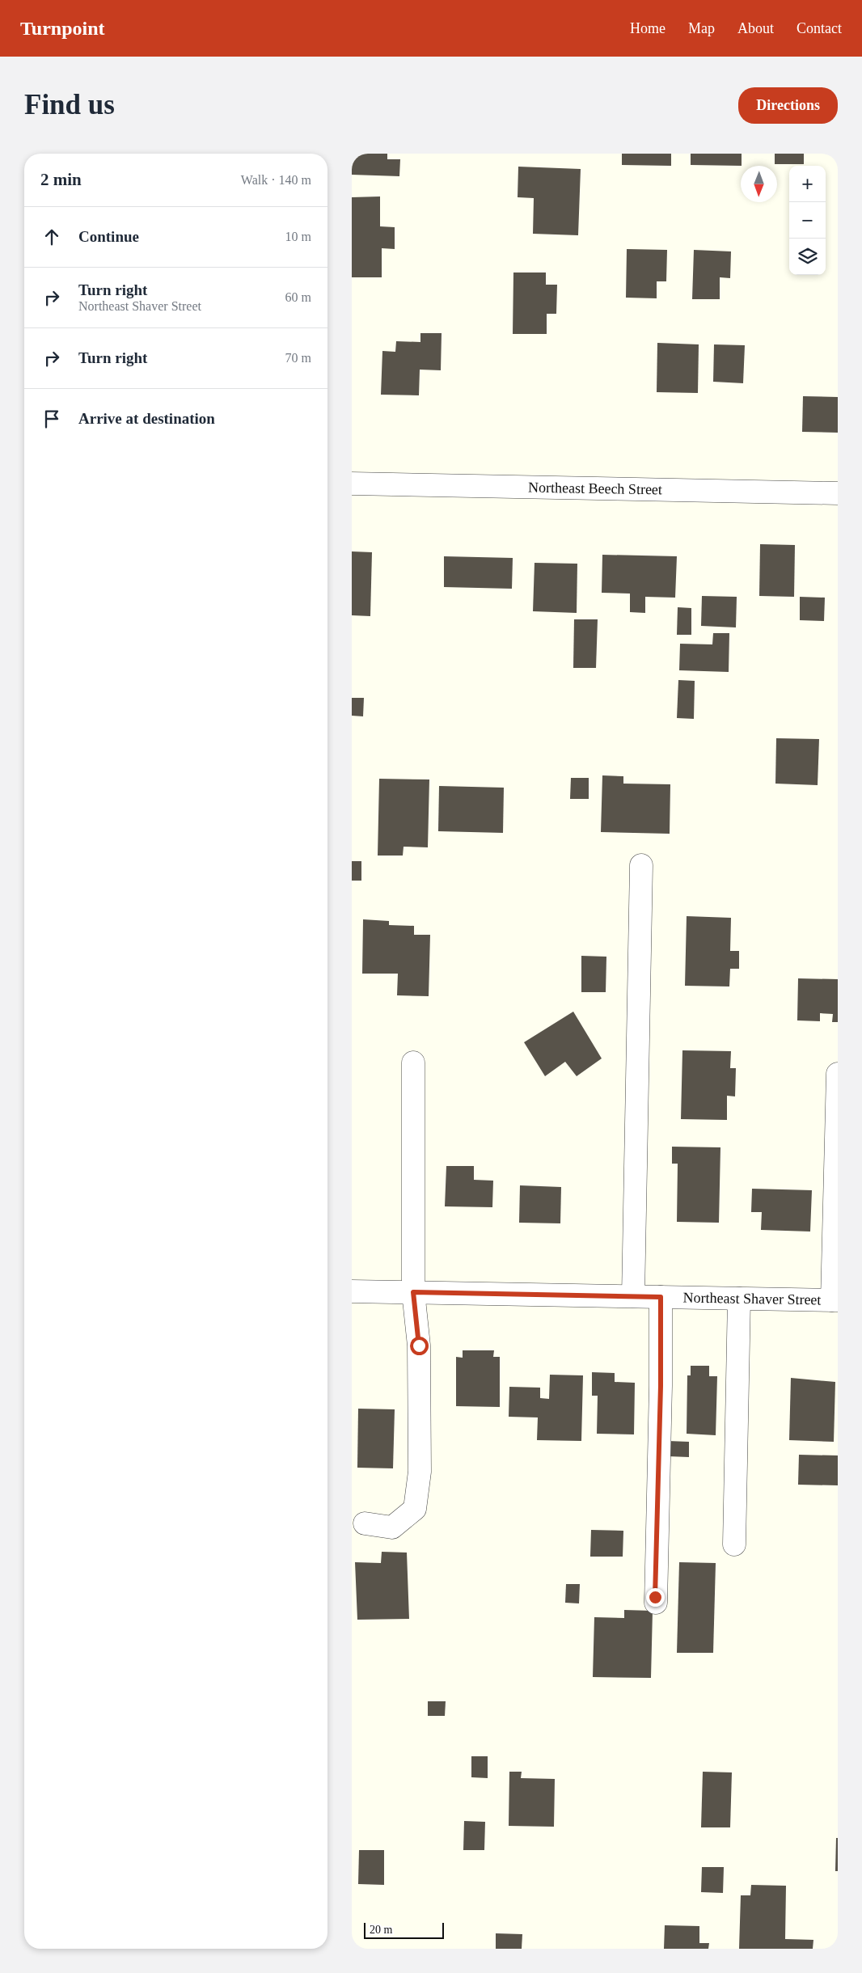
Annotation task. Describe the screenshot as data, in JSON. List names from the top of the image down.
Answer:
{
  "streets": {
    "street": ["Northeast Beech Street", "Northeast Shaver Street"]
  },
  "scale_bar": "20 m",
  "north": "bottom",
  "page": {
    "header": "Turnpoint",
    "nav": [
      "Home",
      "Map",
      "About",
      "Contact"
    ],
    "buttons": "Directions",
    "title": "Find us",
    "heading": ["2 min", "Walk · 140 m"],
    "map_buttons": ["+", "−"],
    "list": [
      ["Continue", "10 m"],
      ["Turn right", "Northeast Shaver Street", "60 m"],
      ["Turn right", "70 m"],
      "Arrive at destination"
    ],
    "scale": "20 m"
  }
}
